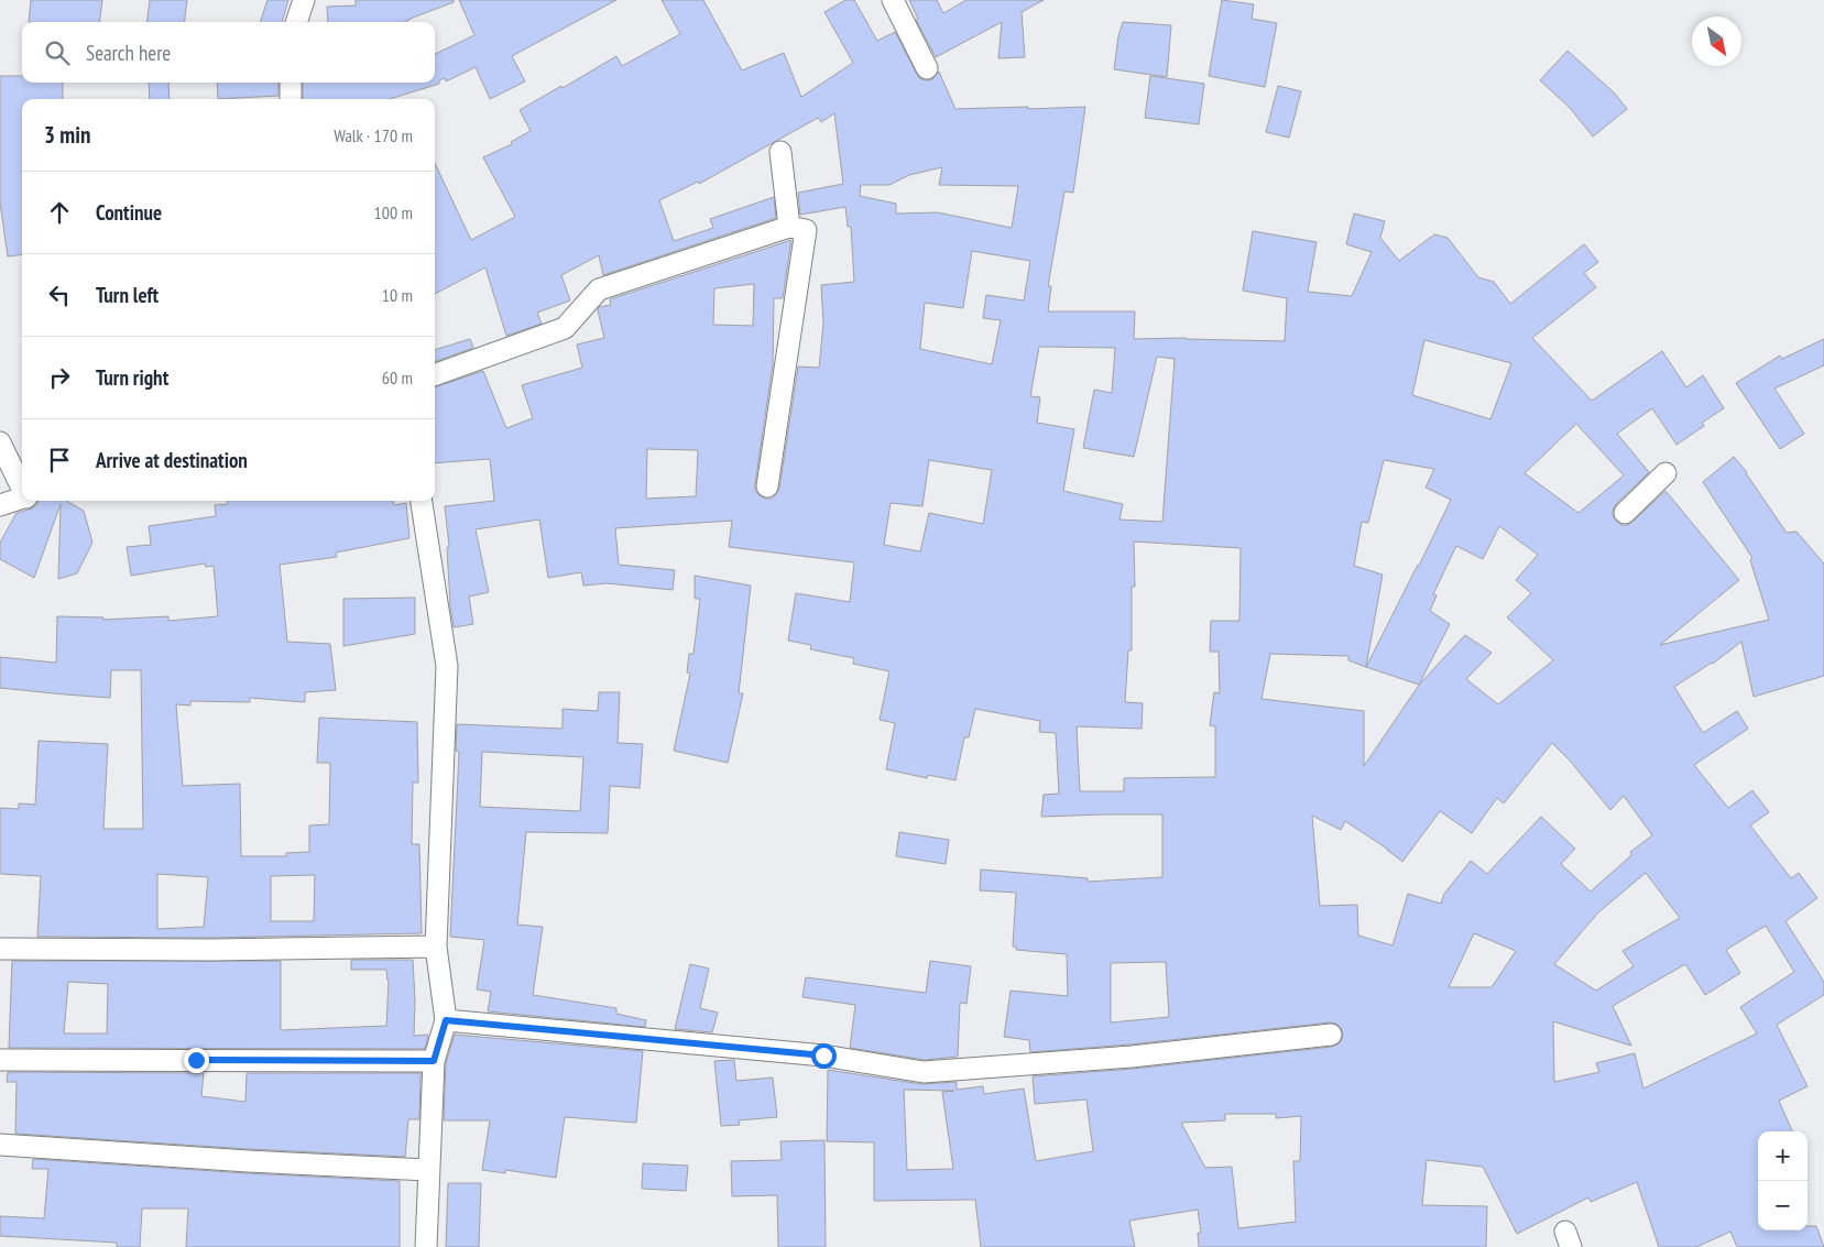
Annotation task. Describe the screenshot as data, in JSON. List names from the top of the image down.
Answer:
{
  "north": "bottom right",
  "page": {
    "search": "Search here",
    "heading": ["3 min", "Walk · 170 m"],
    "list": [
      ["Continue", "100 m"],
      ["Turn left", "10 m"],
      ["Turn right", "60 m"],
      "Arrive at destination"
    ],
    "map_buttons": ["+", "−"]
  }
}
